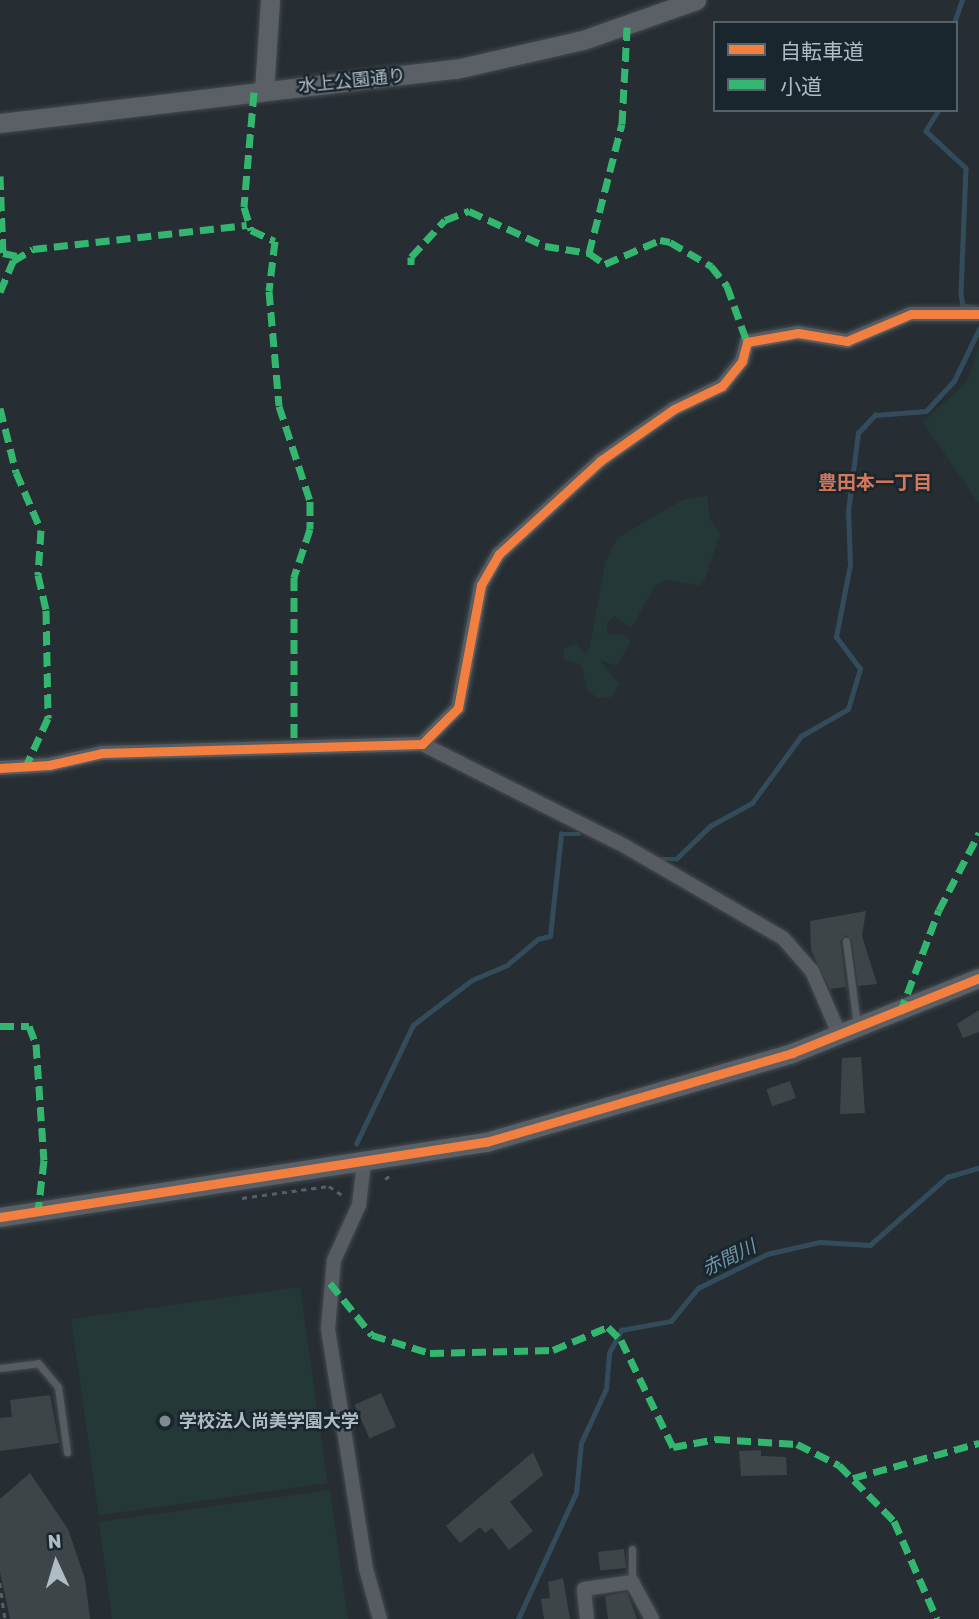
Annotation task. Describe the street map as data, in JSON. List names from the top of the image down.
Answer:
{
  "streets": {
    "street": ["水上公園通り"]
  },
  "districts": ["豊田本一丁目"],
  "water": ["赤間川"],
  "places": ["学校法人尚美学園大学"],
  "legend": ["自転車道", "小道"],
  "north": "top"
}
